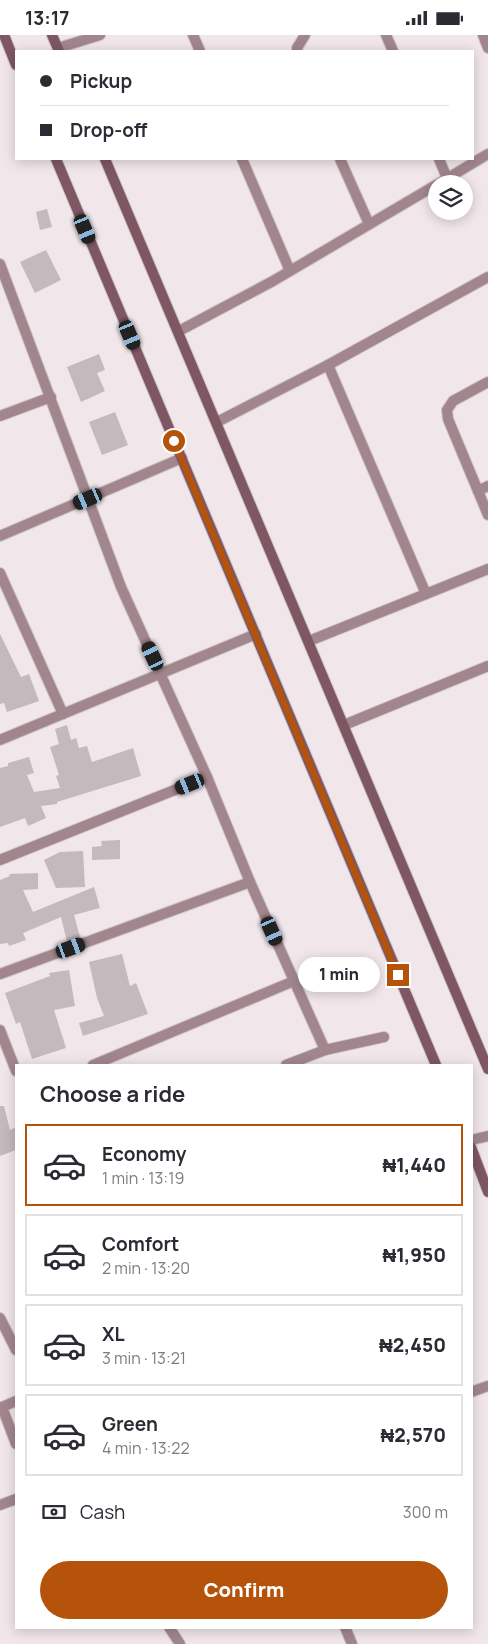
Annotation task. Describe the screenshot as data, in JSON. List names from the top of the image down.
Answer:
{
  "page": {
    "status": "13:17",
    "banner": ["Pickup", "Drop-off"],
    "bubble": "1 min",
    "heading": "Choose a ride",
    "list": [
      {
        "name": "Economy",
        "note": "1 min · 13:19",
        "value": "₦1,440"
      },
      {
        "name": "Comfort",
        "note": "2 min · 13:20",
        "value": "₦1,950"
      },
      {
        "name": "XL",
        "note": "3 min · 13:21",
        "value": "₦2,450"
      },
      {
        "name": "Green",
        "note": "4 min · 13:22",
        "value": "₦2,570"
      }
    ],
    "pay": ["Cash", "300 m"],
    "buttons": "Confirm"
  }
}
